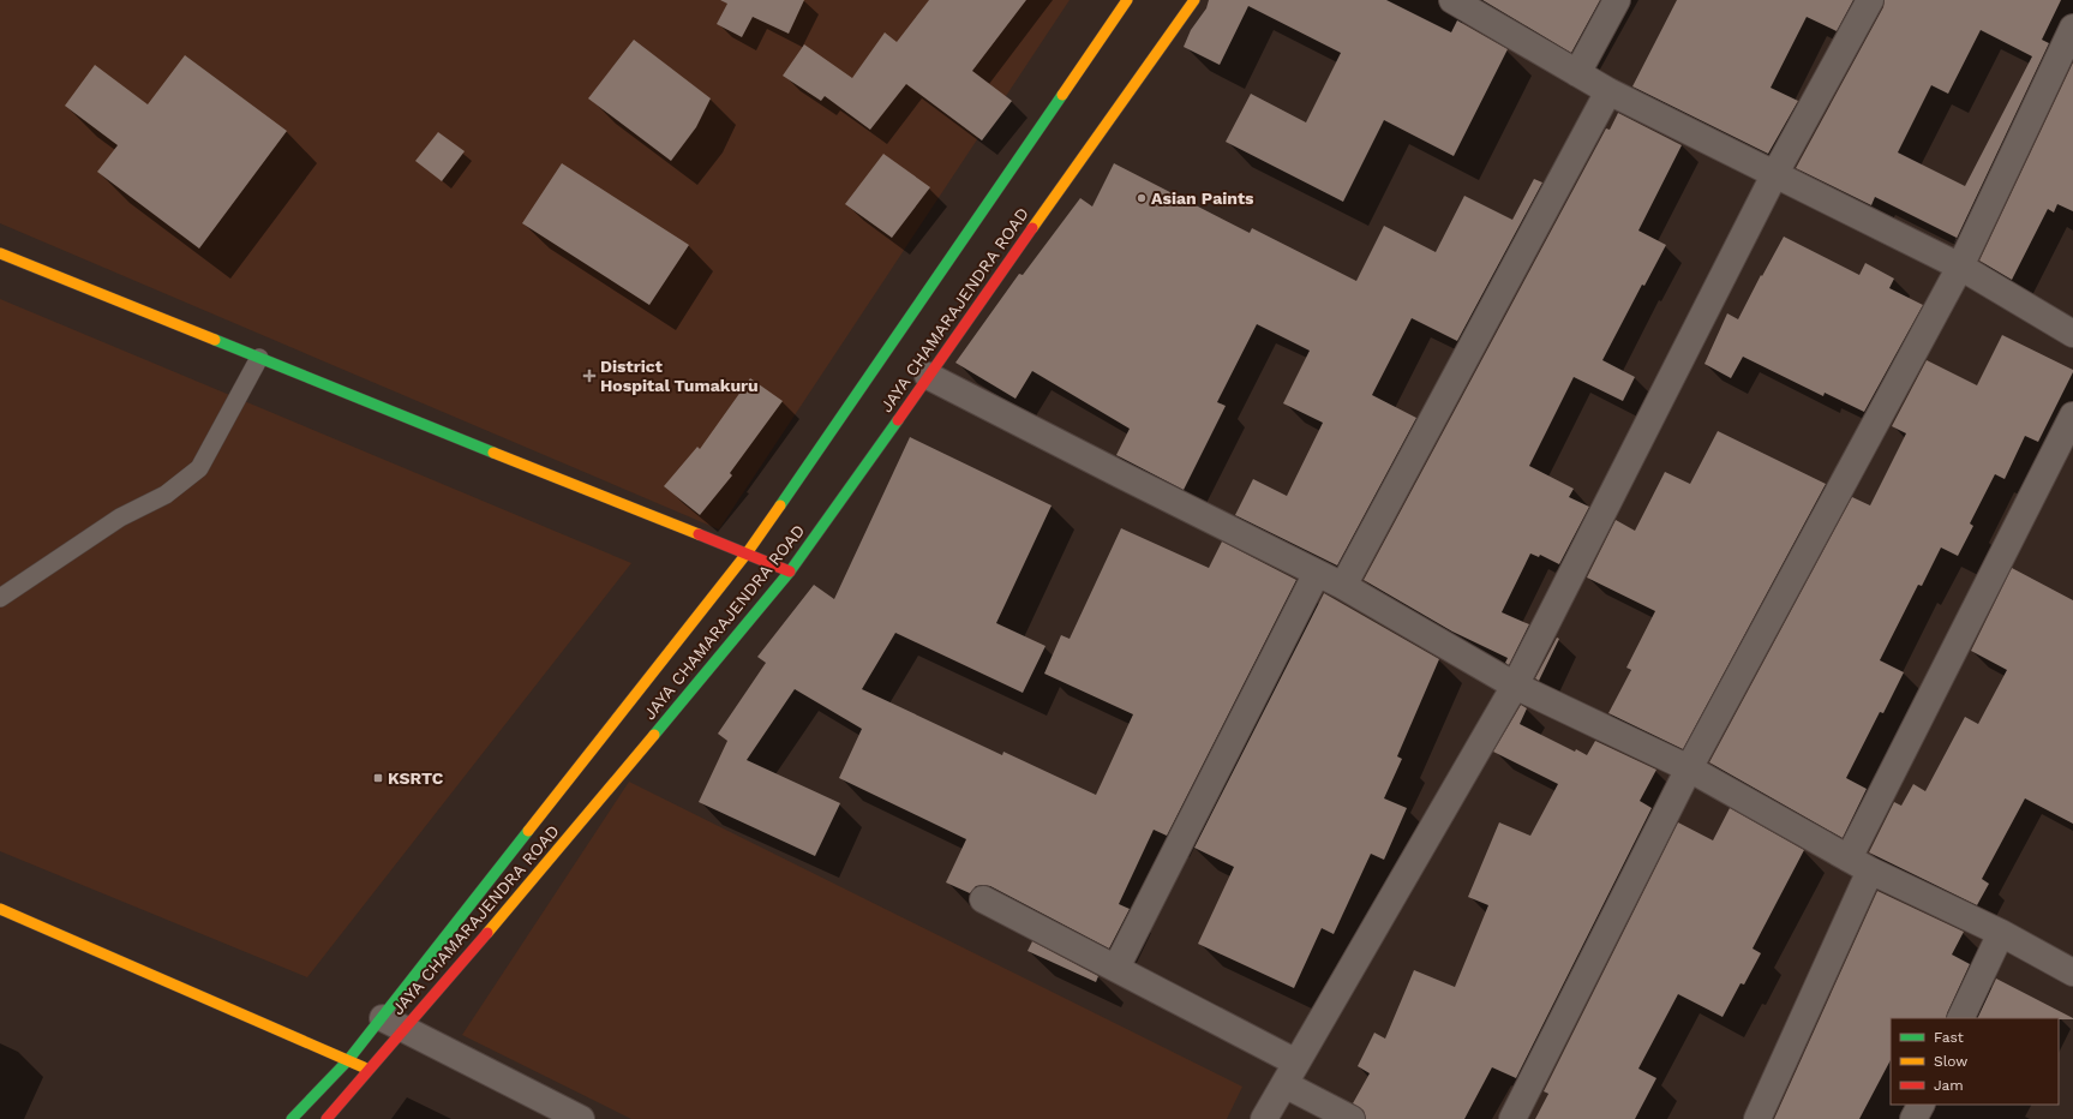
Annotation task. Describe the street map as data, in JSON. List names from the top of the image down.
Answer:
{
  "streets": {
    "main road": ["JAYA CHAMARAJENDRA ROAD"]
  },
  "places": {
    "other": ["Asian Paints"],
    "health": ["District Hospital Tumakuru"],
    "transit": ["KSRTC"]
  },
  "legend": ["Fast", "Slow", "Jam"]
}
